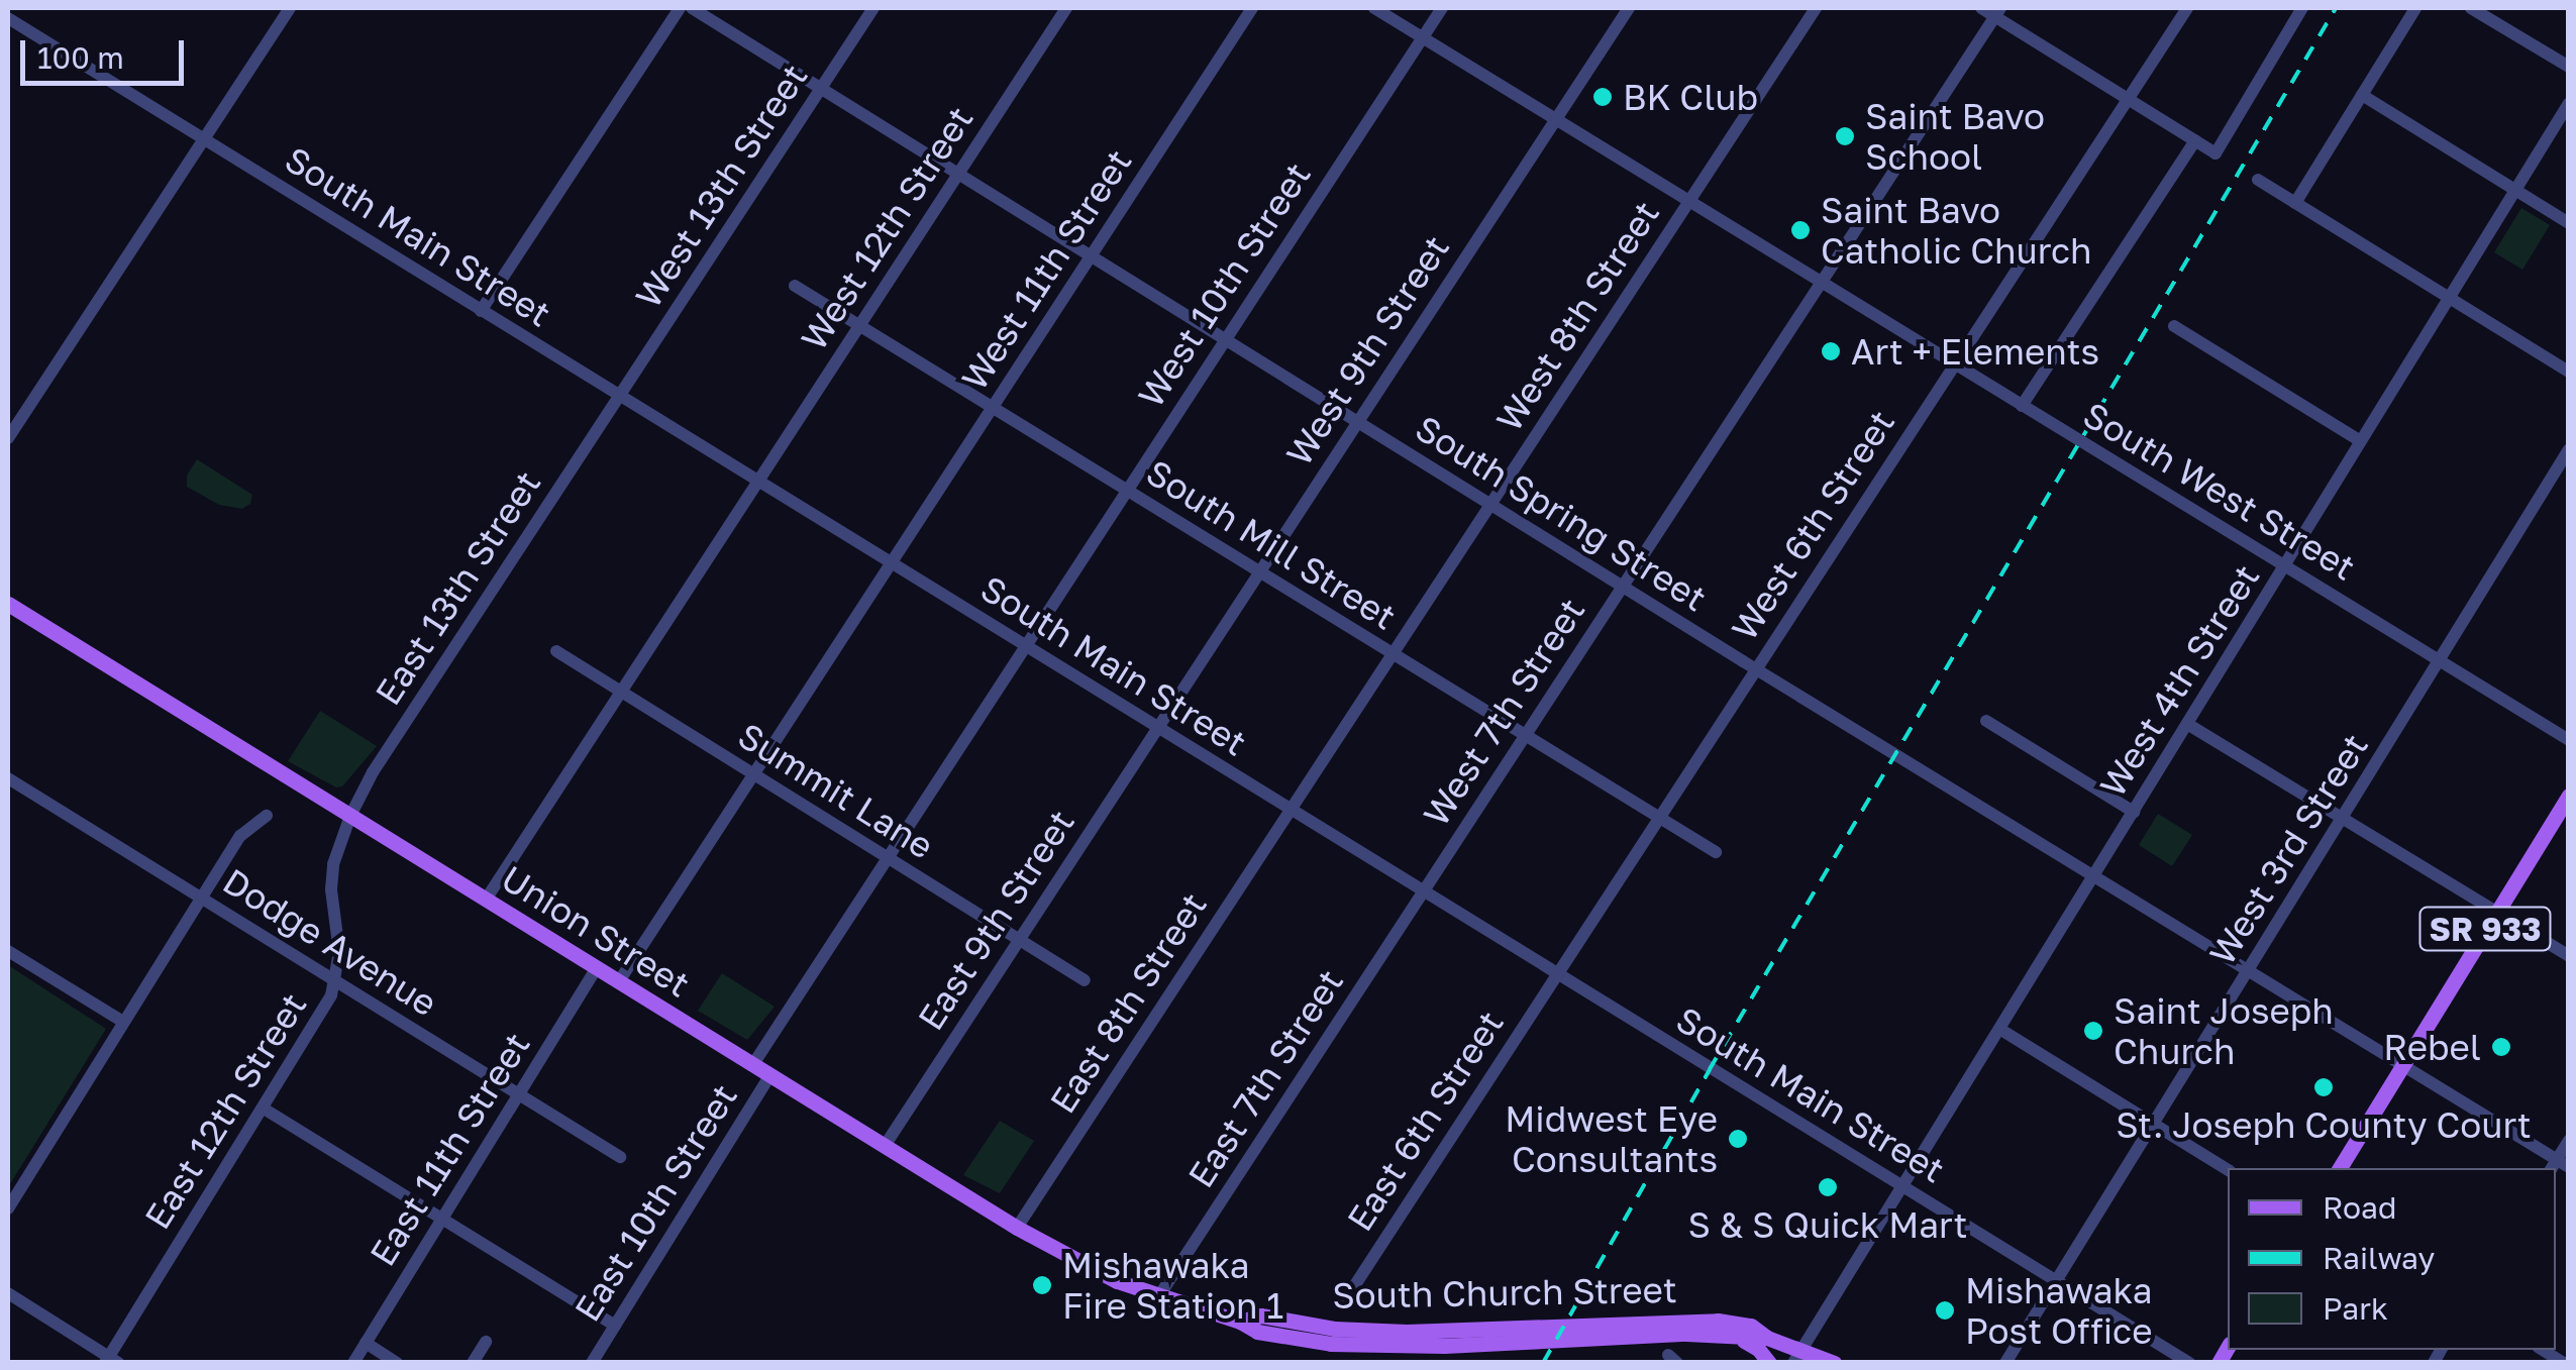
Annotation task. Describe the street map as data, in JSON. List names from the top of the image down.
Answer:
{
  "streets": {
    "main road": ["SR 933", "Union Street", "South Church Street"],
    "street": [
      "West 13th Street",
      "West 12th Street",
      "South Main Street",
      "West 11th Street",
      "West 10th Street",
      "West 8th Street",
      "West 9th Street",
      "South West Street",
      "South Spring Street",
      "West 6th Street",
      "South Mill Street",
      "East 13th Street",
      "West 4th Street",
      "West 7th Street",
      "Summit Lane",
      "West 3rd Street",
      "East 9th Street",
      "Dodge Avenue",
      "East 8th Street",
      "East 7th Street",
      "East 12th Street",
      "East 6th Street",
      "East 11th Street",
      "East 10th Street"
    ]
  },
  "crossings": [
    ["West 13th Street", "South Main Street"],
    ["West 13th Street", "South Spring Street"],
    ["West 13th Street", "East 13th Street"],
    ["West 12th Street", "South Main Street"],
    ["West 12th Street", "South Spring Street"],
    ["West 12th Street", "South Mill Street"],
    ["South Main Street", "West 11th Street"],
    ["South Main Street", "West 10th Street"],
    ["South Main Street", "West 8th Street"],
    ["South Main Street", "West 9th Street"],
    ["South Main Street", "West 6th Street"],
    ["South Main Street", "East 13th Street"],
    ["South Main Street", "West 4th Street"],
    ["South Main Street", "West 7th Street"],
    ["South Main Street", "West 3rd Street"],
    ["South Main Street", "East 9th Street"],
    ["South Main Street", "East 8th Street"],
    ["South Main Street", "East 7th Street"],
    ["South Main Street", "East 6th Street"],
    ["South Main Street", "East 10th Street"],
    ["West 11th Street", "South Spring Street"],
    ["West 11th Street", "South Mill Street"],
    ["West 10th Street", "South West Street"],
    ["West 10th Street", "South Spring Street"],
    ["West 10th Street", "South Mill Street"],
    ["West 10th Street", "East 10th Street"],
    ["West 8th Street", "South West Street"],
    ["West 8th Street", "South Spring Street"],
    ["West 8th Street", "South Mill Street"],
    ["West 8th Street", "East 8th Street"],
    ["West 9th Street", "South West Street"],
    ["West 9th Street", "South Spring Street"],
    ["West 9th Street", "South Mill Street"],
    ["West 9th Street", "East 9th Street"],
    ["South West Street", "West 6th Street"],
    ["South West Street", "West 4th Street"],
    ["South West Street", "West 7th Street"],
    ["South West Street", "West 3rd Street"],
    ["South Spring Street", "West 6th Street"],
    ["South Spring Street", "West 4th Street"],
    ["South Spring Street", "West 7th Street"],
    ["South Spring Street", "West 3rd Street"],
    ["South Spring Street", "SR 933"],
    ["West 6th Street", "South Mill Street"],
    ["West 6th Street", "East 6th Street"],
    ["South Mill Street", "West 7th Street"],
    ["East 13th Street", "Union Street"],
    ["East 13th Street", "East 12th Street"],
    ["West 4th Street", "South Church Street"],
    ["West 7th Street", "East 7th Street"],
    ["Summit Lane", "East 9th Street"],
    ["Summit Lane", "East 10th Street"],
    ["East 9th Street", "Union Street"],
    ["Union Street", "East 8th Street"],
    ["Union Street", "East 7th Street"],
    ["Union Street", "East 12th Street"],
    ["Union Street", "East 11th Street"],
    ["Union Street", "East 10th Street"],
    ["Union Street", "South Church Street"],
    ["Dodge Avenue", "East 12th Street"],
    ["Dodge Avenue", "East 11th Street"],
    ["East 7th Street", "South Church Street"]
  ],
  "places": [
    "BK Club",
    "Saint Bavo School",
    "Saint Bavo Catholic Church",
    "Art + Elements",
    "Saint Joseph Church",
    "Rebel",
    "St. Joseph County Court",
    "Midwest Eye Consultants",
    "S & S Quick Mart",
    "Mishawaka Fire Station 1",
    "Mishawaka Post Office"
  ],
  "legend": ["Road", "Railway", "Park"],
  "scale_bar": "100 m"
}
